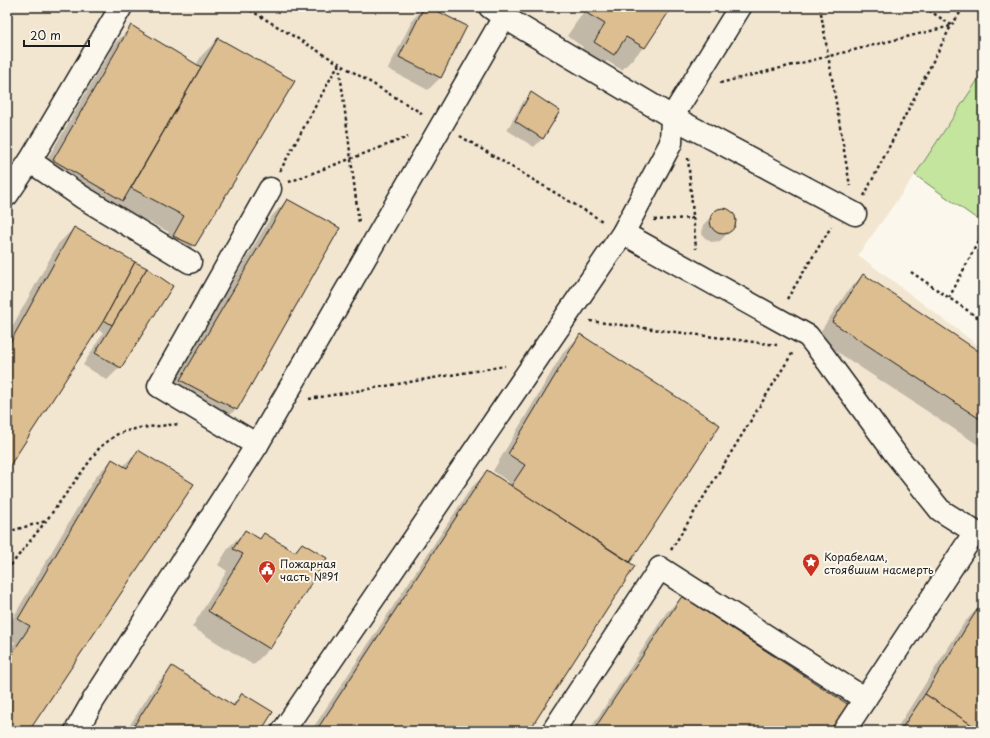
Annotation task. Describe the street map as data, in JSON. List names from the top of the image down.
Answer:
{
  "places": {
    "place": ["Корабелам, стоявшим насмерть"],
    "public building": ["Пожарная часть №91"]
  },
  "scale_bar": "20 m"
}
